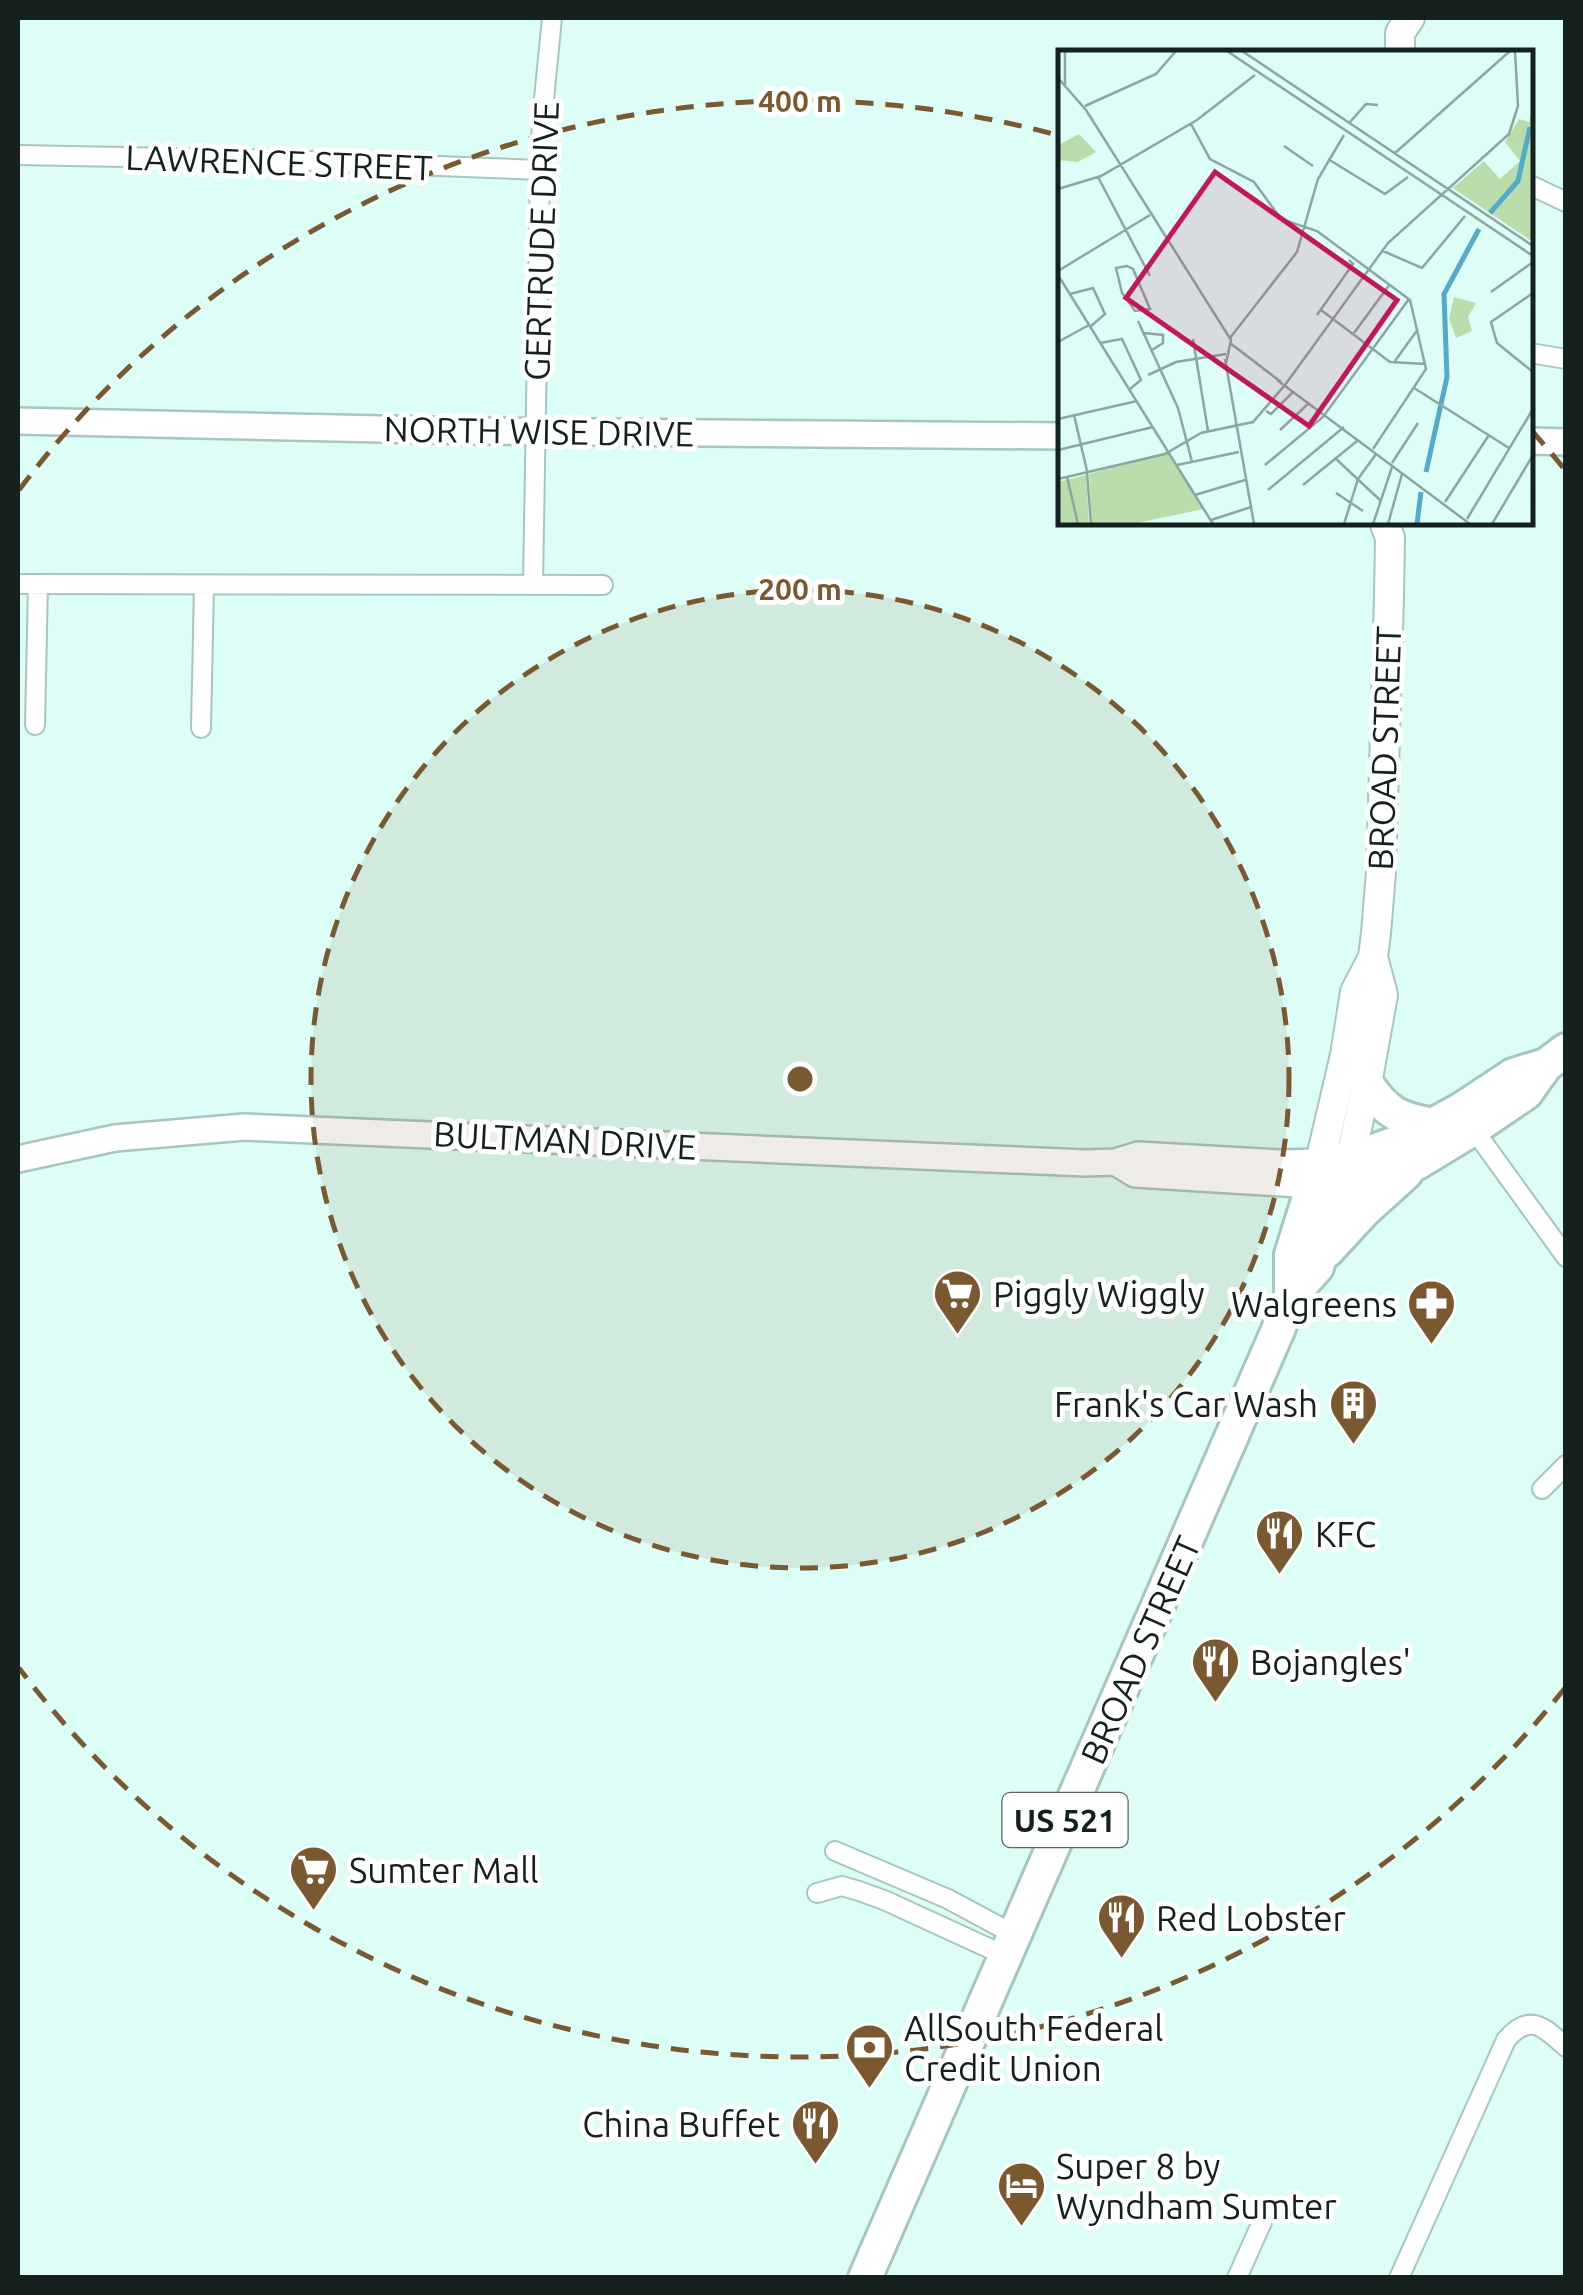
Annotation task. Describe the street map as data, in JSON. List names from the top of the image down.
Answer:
{
  "streets": {
    "highway": ["BROAD STREET", "BULTMAN DRIVE", "US 521"],
    "street": ["LAWRENCE STREET", "GERTRUDE DRIVE", "NORTH WISE DRIVE"]
  },
  "crossings": [
    ["LAWRENCE STREET", "GERTRUDE DRIVE"],
    ["GERTRUDE DRIVE", "NORTH WISE DRIVE"],
    ["BROAD STREET", "BULTMAN DRIVE"],
    ["BROAD STREET", "US 521"],
    ["BULTMAN DRIVE", "US 521"]
  ],
  "places": {
    "supermarket": ["Piggly Wiggly", "Sumter Mall"],
    "pharmacy": ["Walgreens"],
    "building": ["Frank's Car Wash"],
    "restaurant": [
      "KFC",
      "Bojangles'",
      "Red Lobster",
      "China Buffet"
    ],
    "bank": ["AllSouth Federal Credit Union"],
    "hotel": ["Super 8 by Wyndham Sumter"]
  },
  "rings": ["400 m", "200 m"]
}
